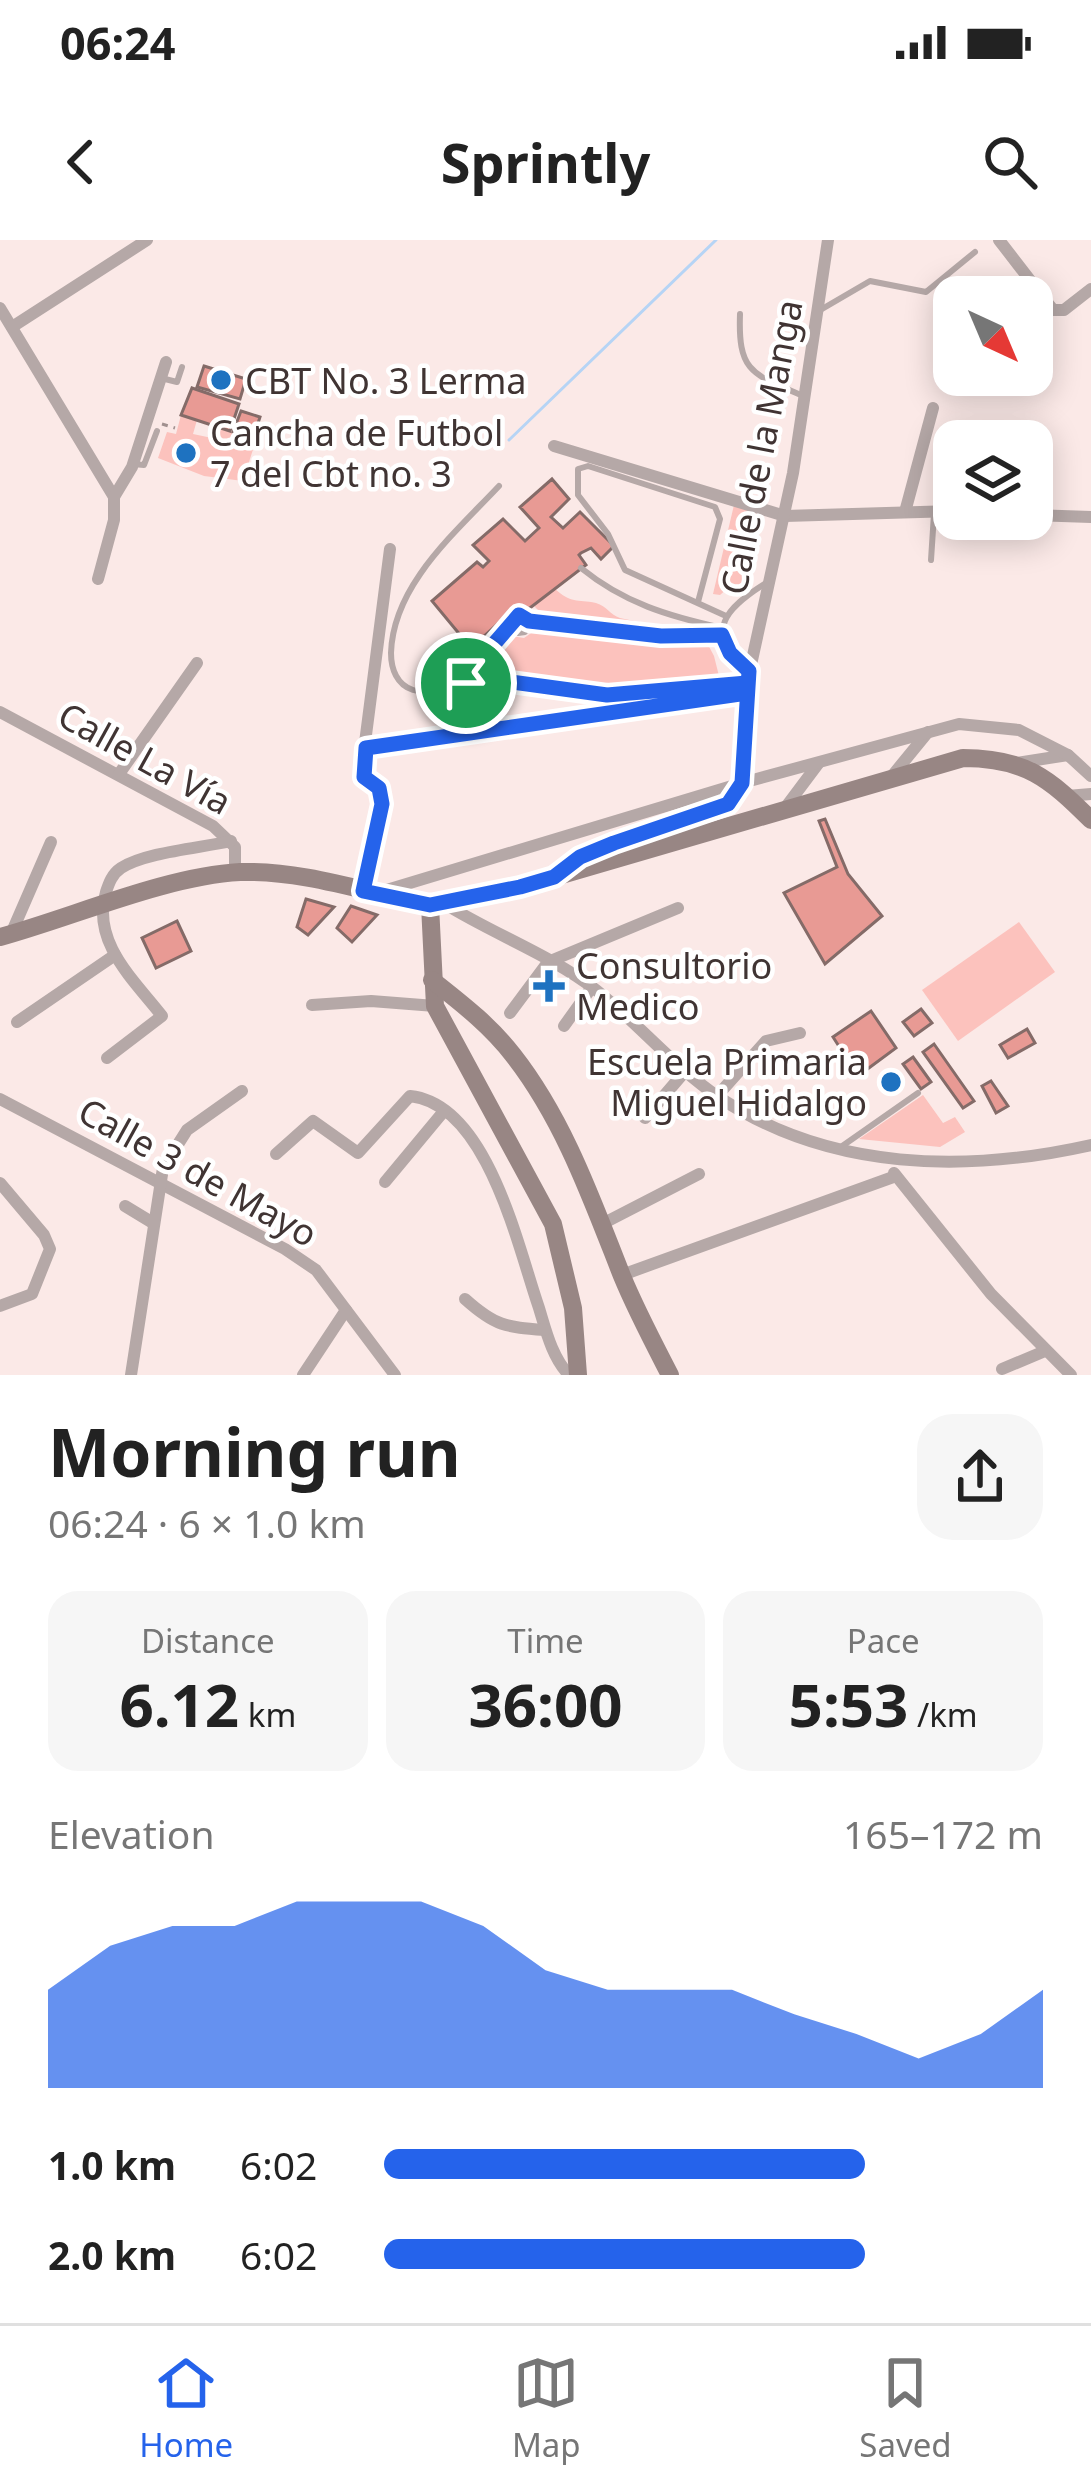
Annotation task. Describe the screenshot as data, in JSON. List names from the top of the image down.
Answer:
{
  "streets": {
    "street": ["Calle de la Manga", "Calle La Vía", "Calle 3 de Mayo"]
  },
  "places": {
    "other": ["CBT No. 3 Lerma", "Cancha de Futbol 7 del Cbt no. 3", "Escuela Primaria Miguel Hidalgo"],
    "health": ["Consultorio Medico"]
  },
  "north": "bottom right",
  "page": {
    "status": "06:24",
    "header": "Sprintly",
    "heading": ["Morning run", "06:24 · 6 × 1.0 km"],
    "stats": [
      ["Distance", "6.12 km"],
      ["Time", "36:00"],
      ["Pace", "5:53 /km"]
    ],
    "chart": ["Elevation", "165–172 m"],
    "list": [
      {
        "name": "1.0 km",
        "note": "6:02"
      },
      {
        "name": "2.0 km",
        "note": "6:02"
      }
    ],
    "tabs": ["Home", "Map", "Saved"]
  }
}
